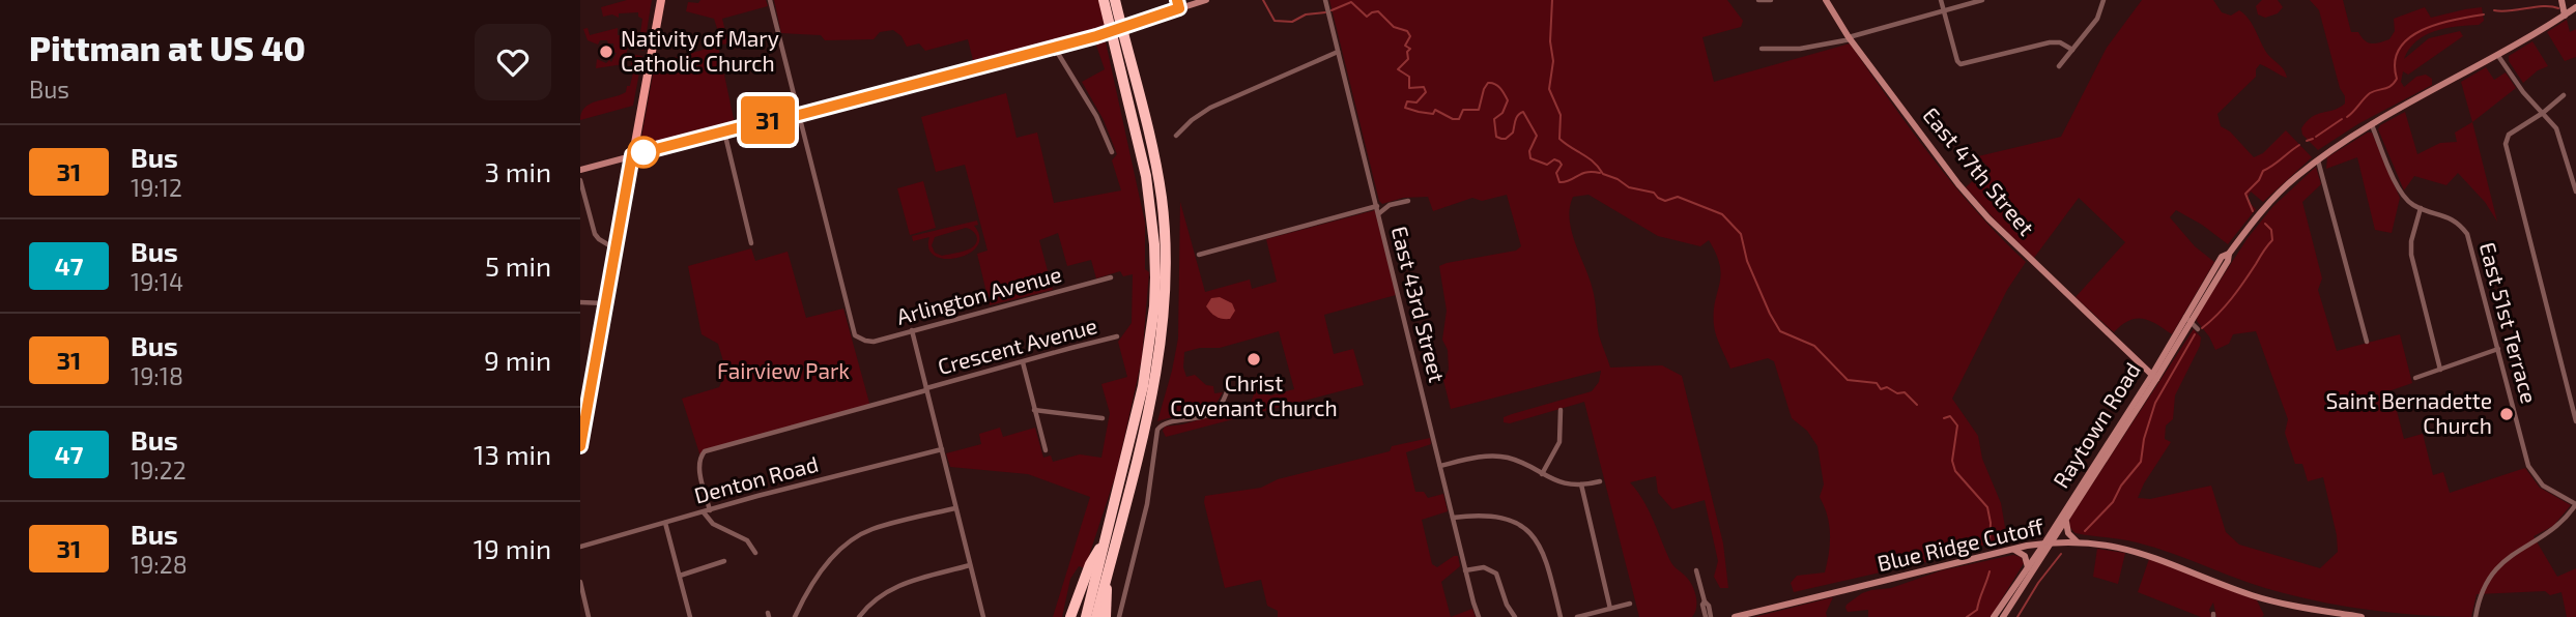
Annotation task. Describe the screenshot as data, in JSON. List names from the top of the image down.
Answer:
{
  "streets": {
    "main road": ["East 47th Street", "Raytown Road", "Blue Ridge Cutoff"],
    "street": [
      "Arlington Avenue",
      "East 43rd Street",
      "East 51st Terrace",
      "Crescent Avenue",
      "Denton Road"
    ]
  },
  "crossings": [
    ["East 47th Street", "Raytown Road"],
    ["East 51st Terrace", "Raytown Road"],
    ["Crescent Avenue", "Denton Road"],
    ["Raytown Road", "Blue Ridge Cutoff"]
  ],
  "parks": ["Fairview Park"],
  "places": ["Nativity of Mary Catholic Church", "Christ Covenant Church", "Saint Bernadette Church"],
  "lines": ["bus line 31"],
  "page": {
    "heading": ["Pittman at US 40", "Bus"],
    "on_map": "31",
    "list": [
      {
        "mark": "31",
        "name": "Bus",
        "note": "19:12",
        "value": "3 min"
      },
      {
        "mark": "47",
        "name": "Bus",
        "note": "19:14",
        "value": "5 min"
      },
      {
        "mark": "31",
        "name": "Bus",
        "note": "19:18",
        "value": "9 min"
      },
      {
        "mark": "47",
        "name": "Bus",
        "note": "19:22",
        "value": "13 min"
      },
      {
        "mark": "31",
        "name": "Bus",
        "note": "19:28",
        "value": "19 min"
      }
    ]
  }
}
